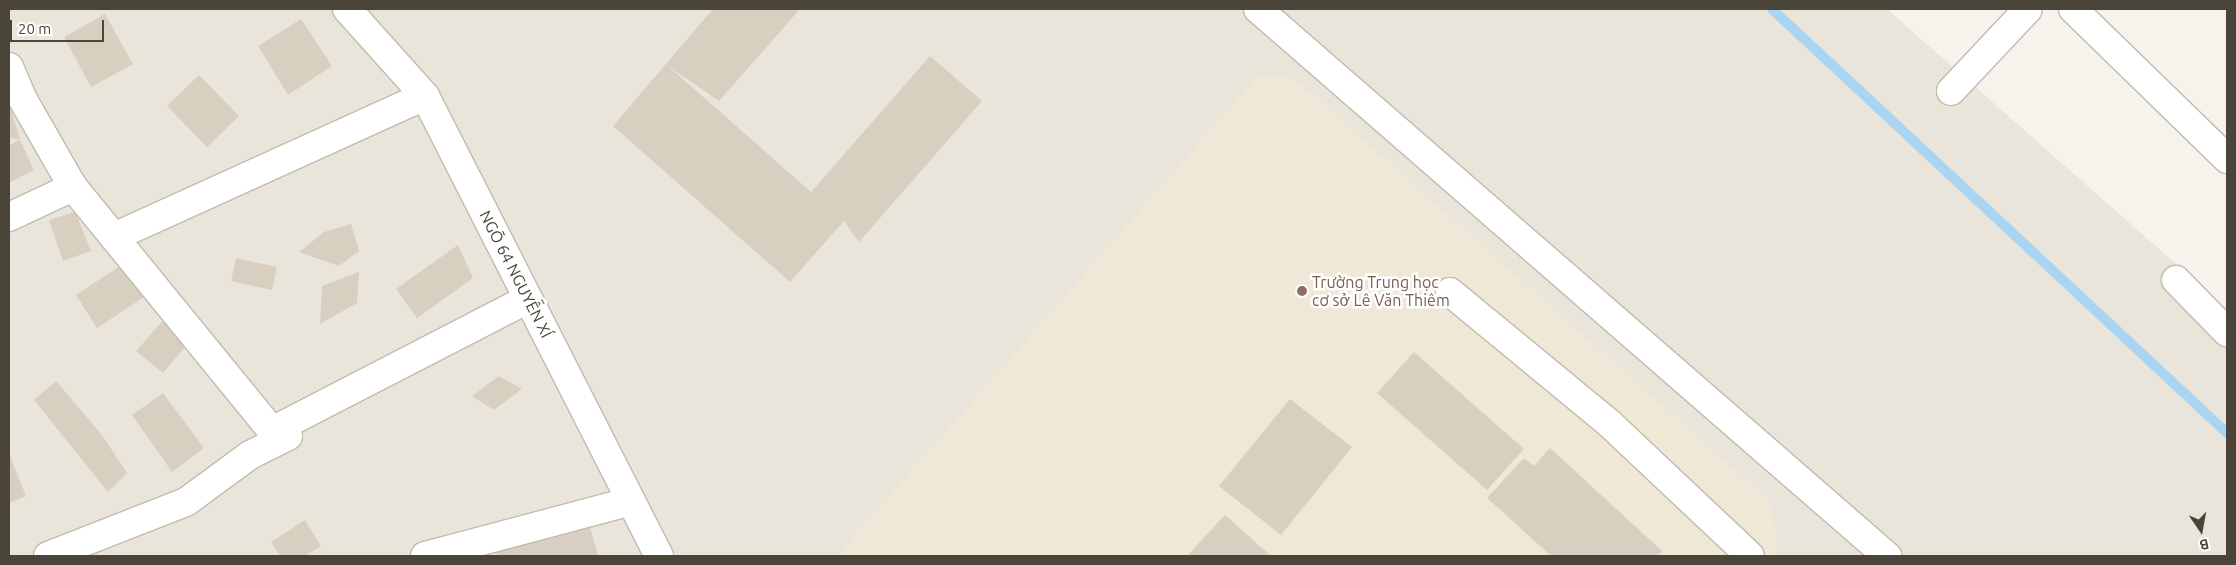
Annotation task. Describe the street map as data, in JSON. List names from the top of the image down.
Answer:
{
  "streets": {
    "street": ["NGÕ 64 NGUYỄN XÍ"]
  },
  "places": ["Trường Trung học cơ sở Lê Văn Thiêm"],
  "scale_bar": "20 m",
  "north": "bottom"
}
